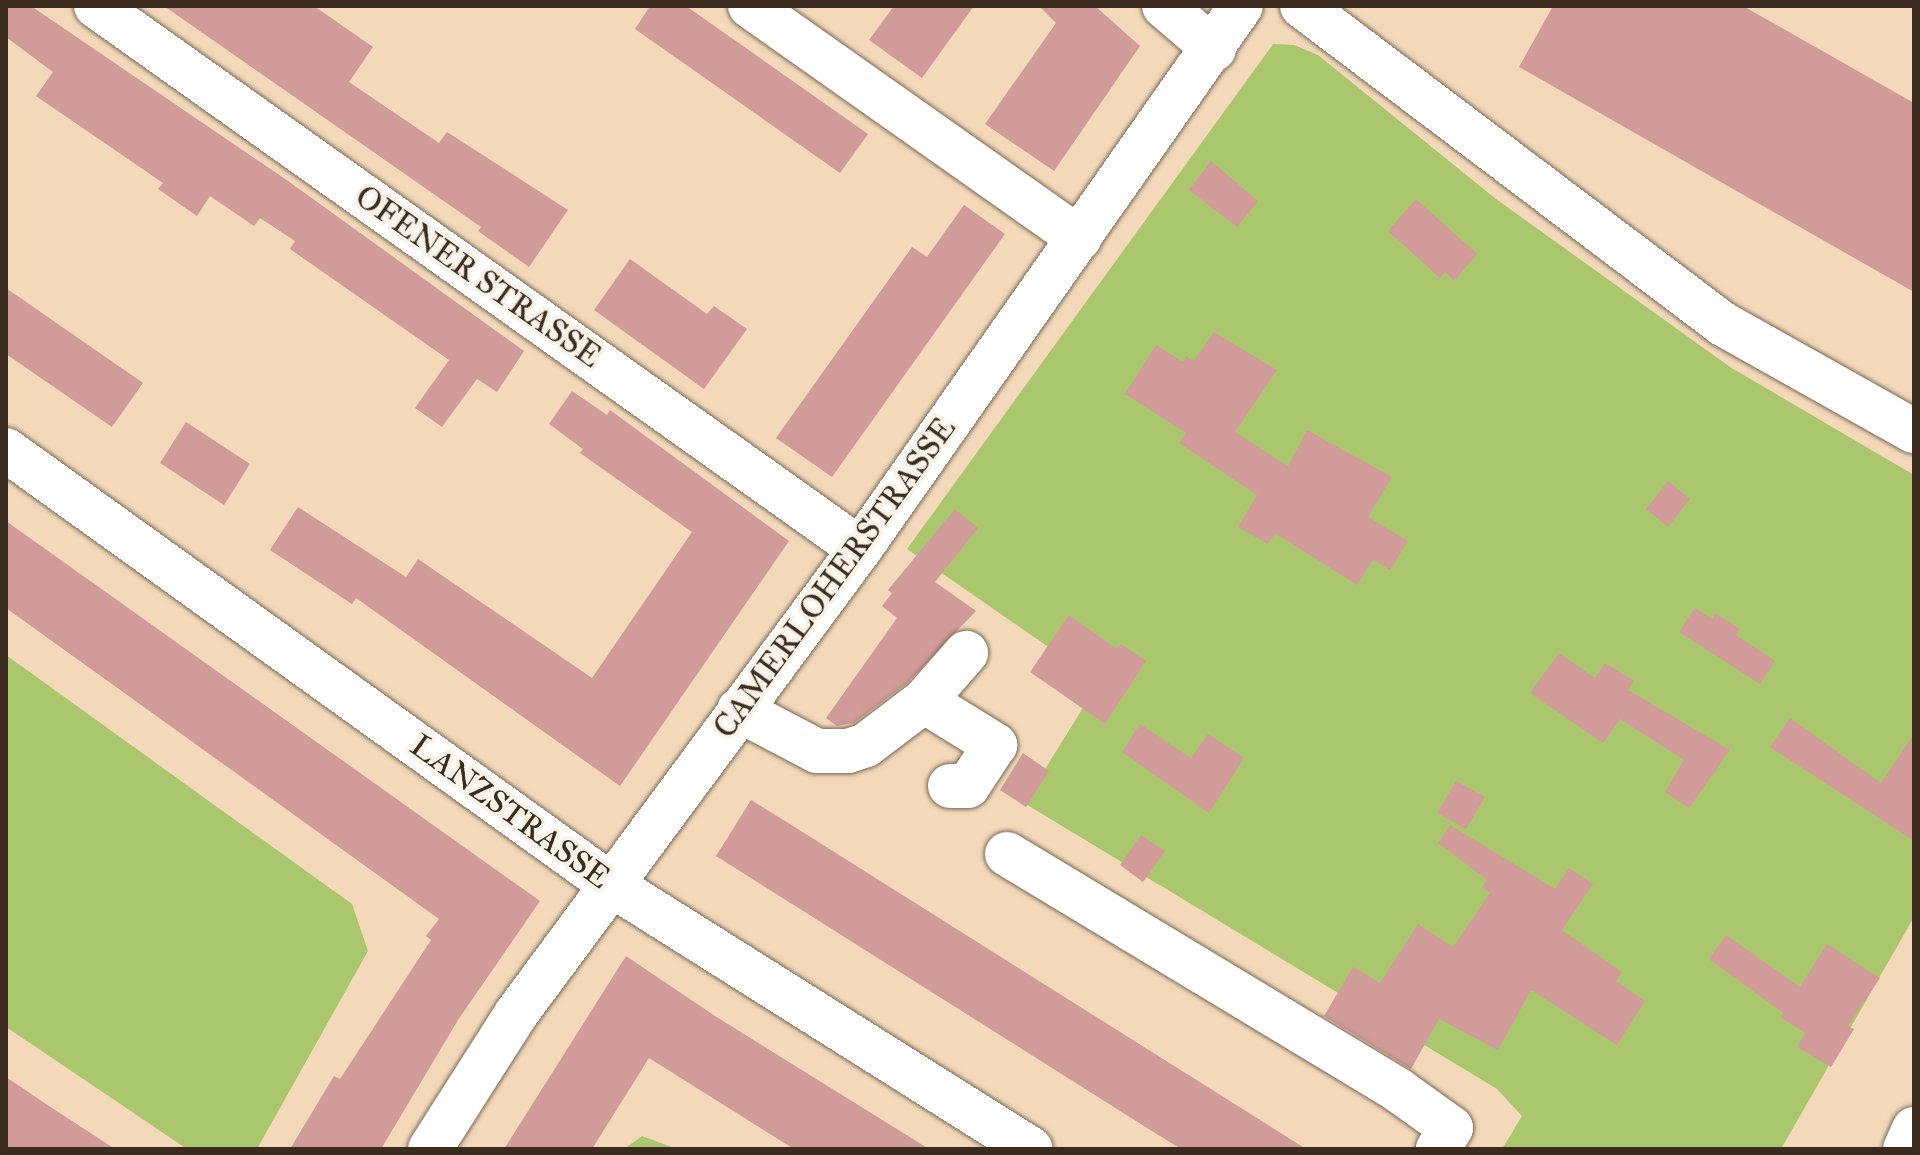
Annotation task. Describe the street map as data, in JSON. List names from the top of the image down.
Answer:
{
  "streets": {
    "street": ["OFENER STRASSE", "CAMERLOHERSTRASSE", "LANZSTRASSE"]
  },
  "crossings": [
    ["OFENER STRASSE", "CAMERLOHERSTRASSE"],
    ["CAMERLOHERSTRASSE", "LANZSTRASSE"]
  ]
}
